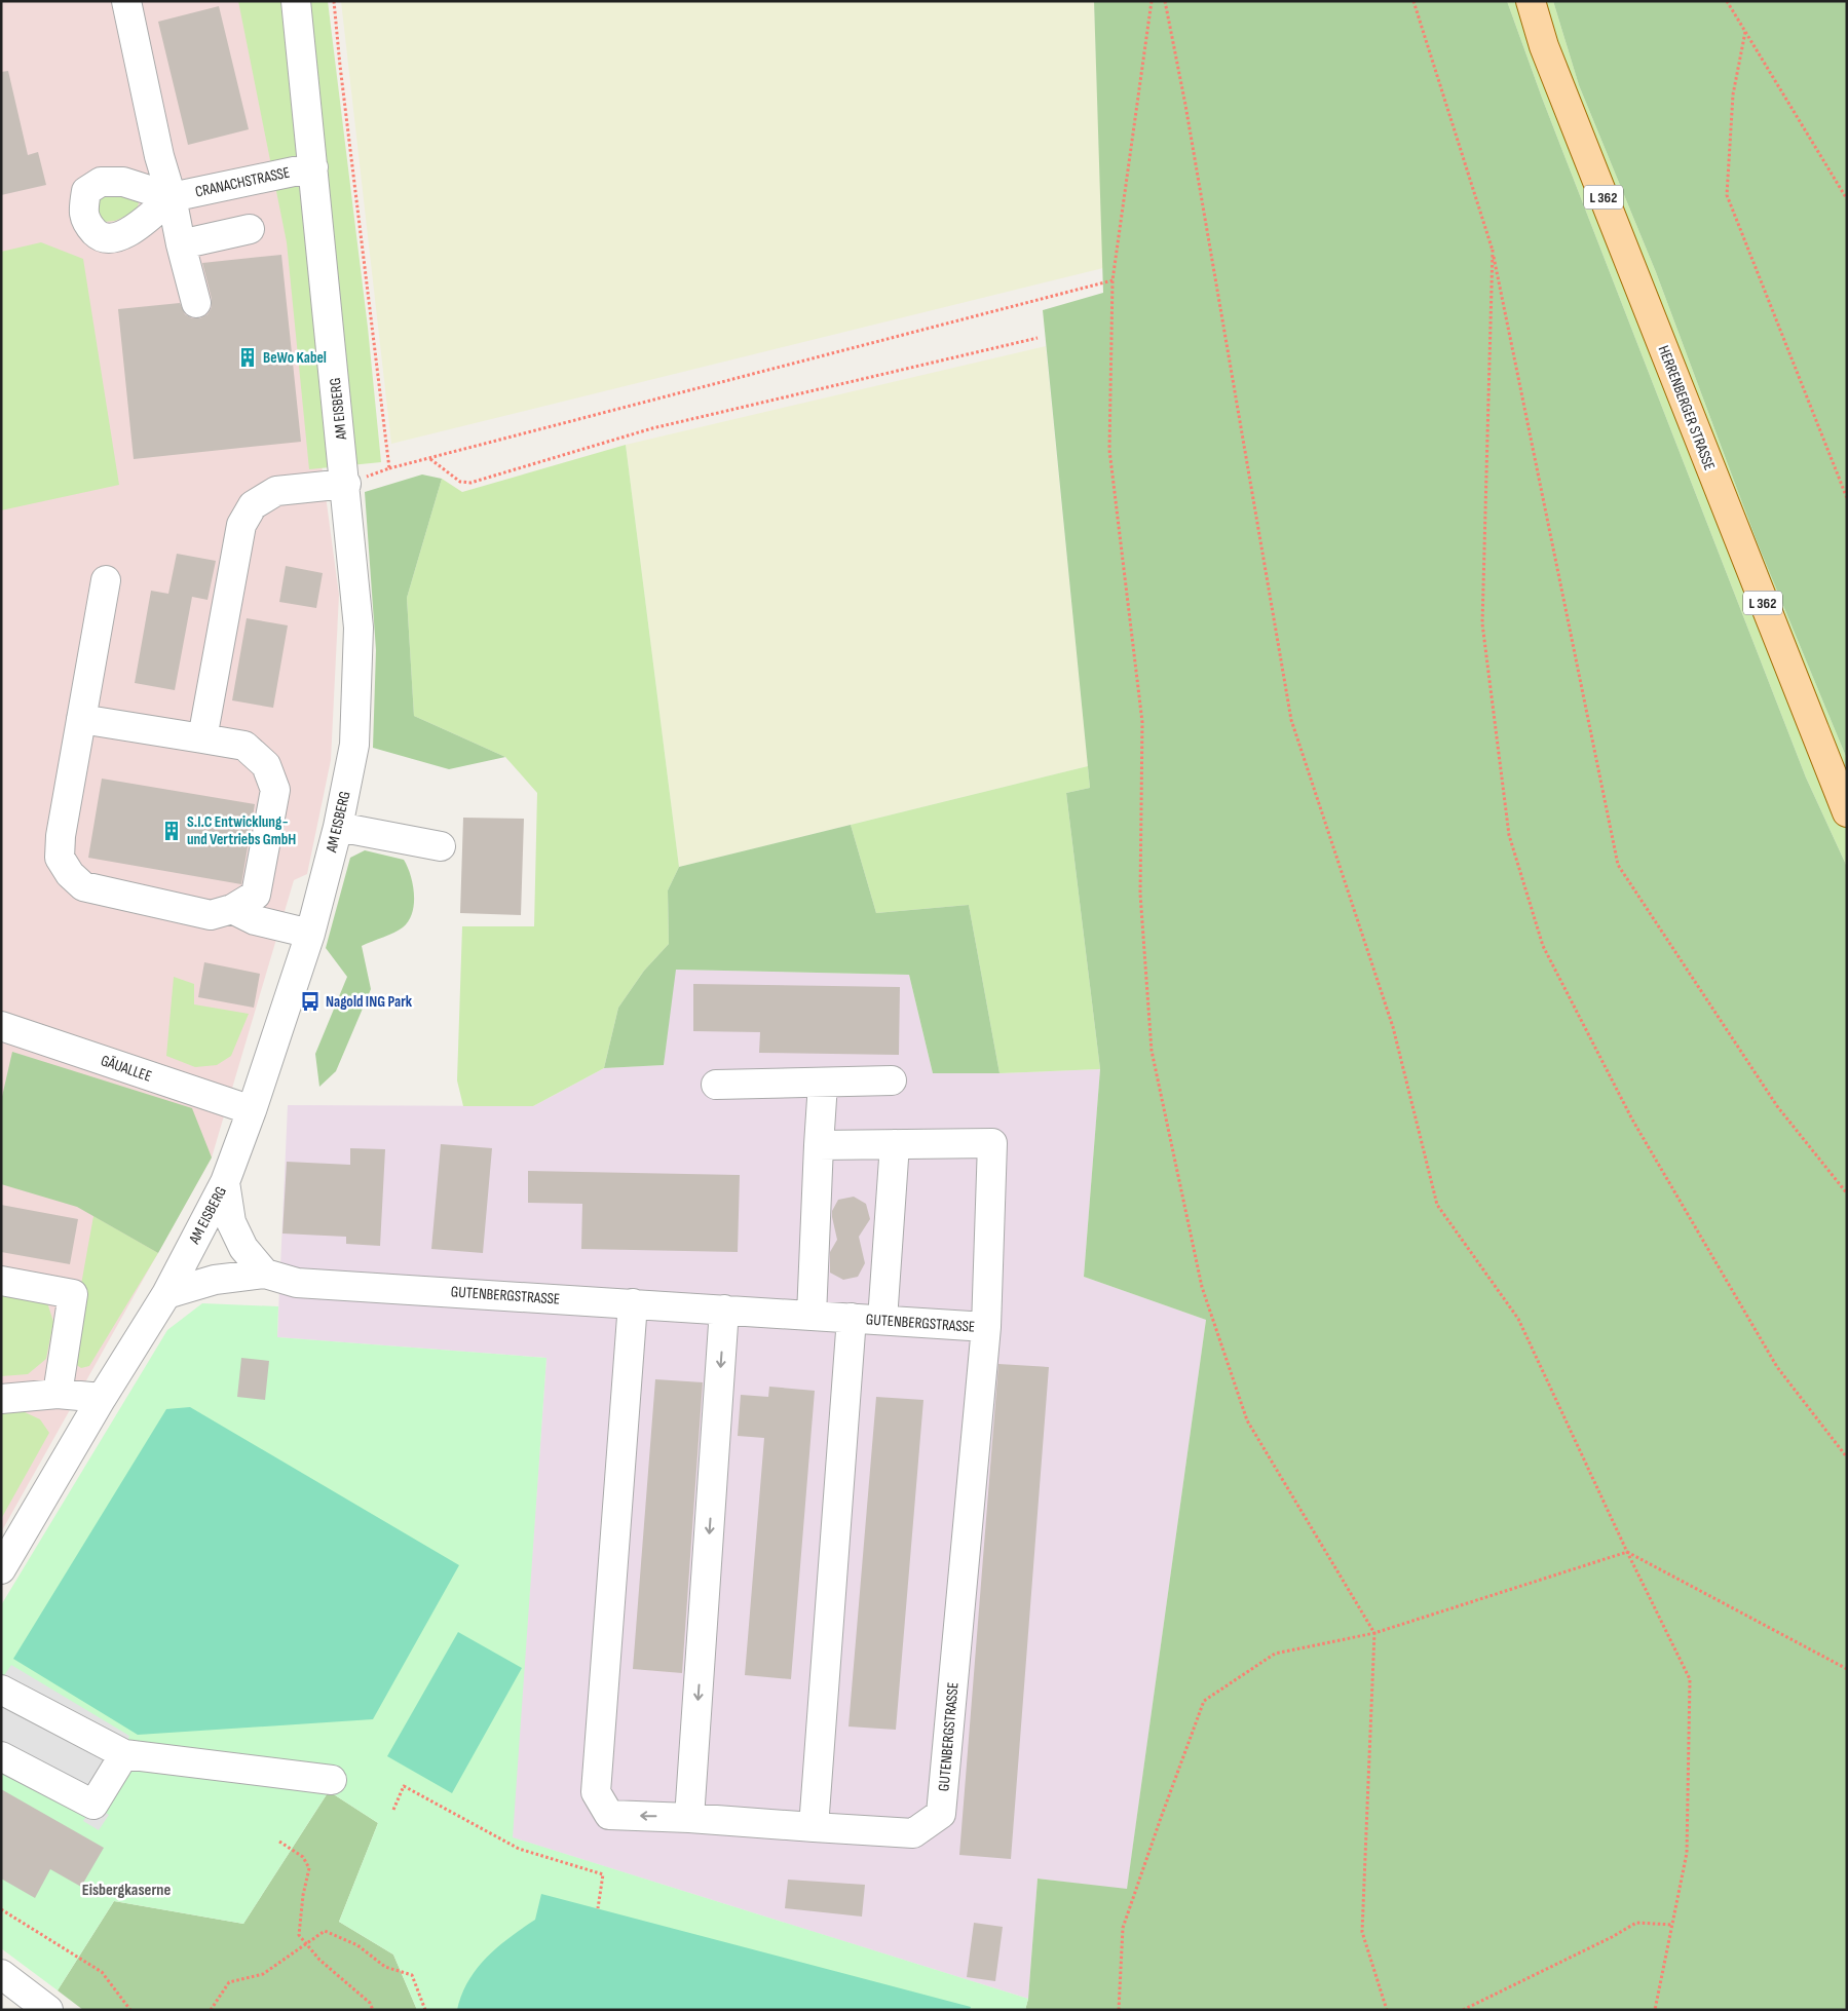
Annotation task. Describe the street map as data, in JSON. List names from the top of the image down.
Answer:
{
  "streets": {
    "main road": ["L 362", "HERRENBERGER STRASSE"],
    "street": [
      "CRANACHSTRASSE",
      "AM EISBERG",
      "GÄUALLEE",
      "GUTENBERGSTRASSE"
    ]
  },
  "crossings": [
    ["CRANACHSTRASSE", "AM EISBERG"],
    ["AM EISBERG", "GÄUALLEE"],
    ["AM EISBERG", "GUTENBERGSTRASSE"]
  ],
  "districts": ["Eisbergkaserne"],
  "places": {
    "building": ["BeWo Kabel", "S.I.C Entwicklung- und Vertriebs GmbH"],
    "bus stop": ["Nagold ING Park"]
  }
}
